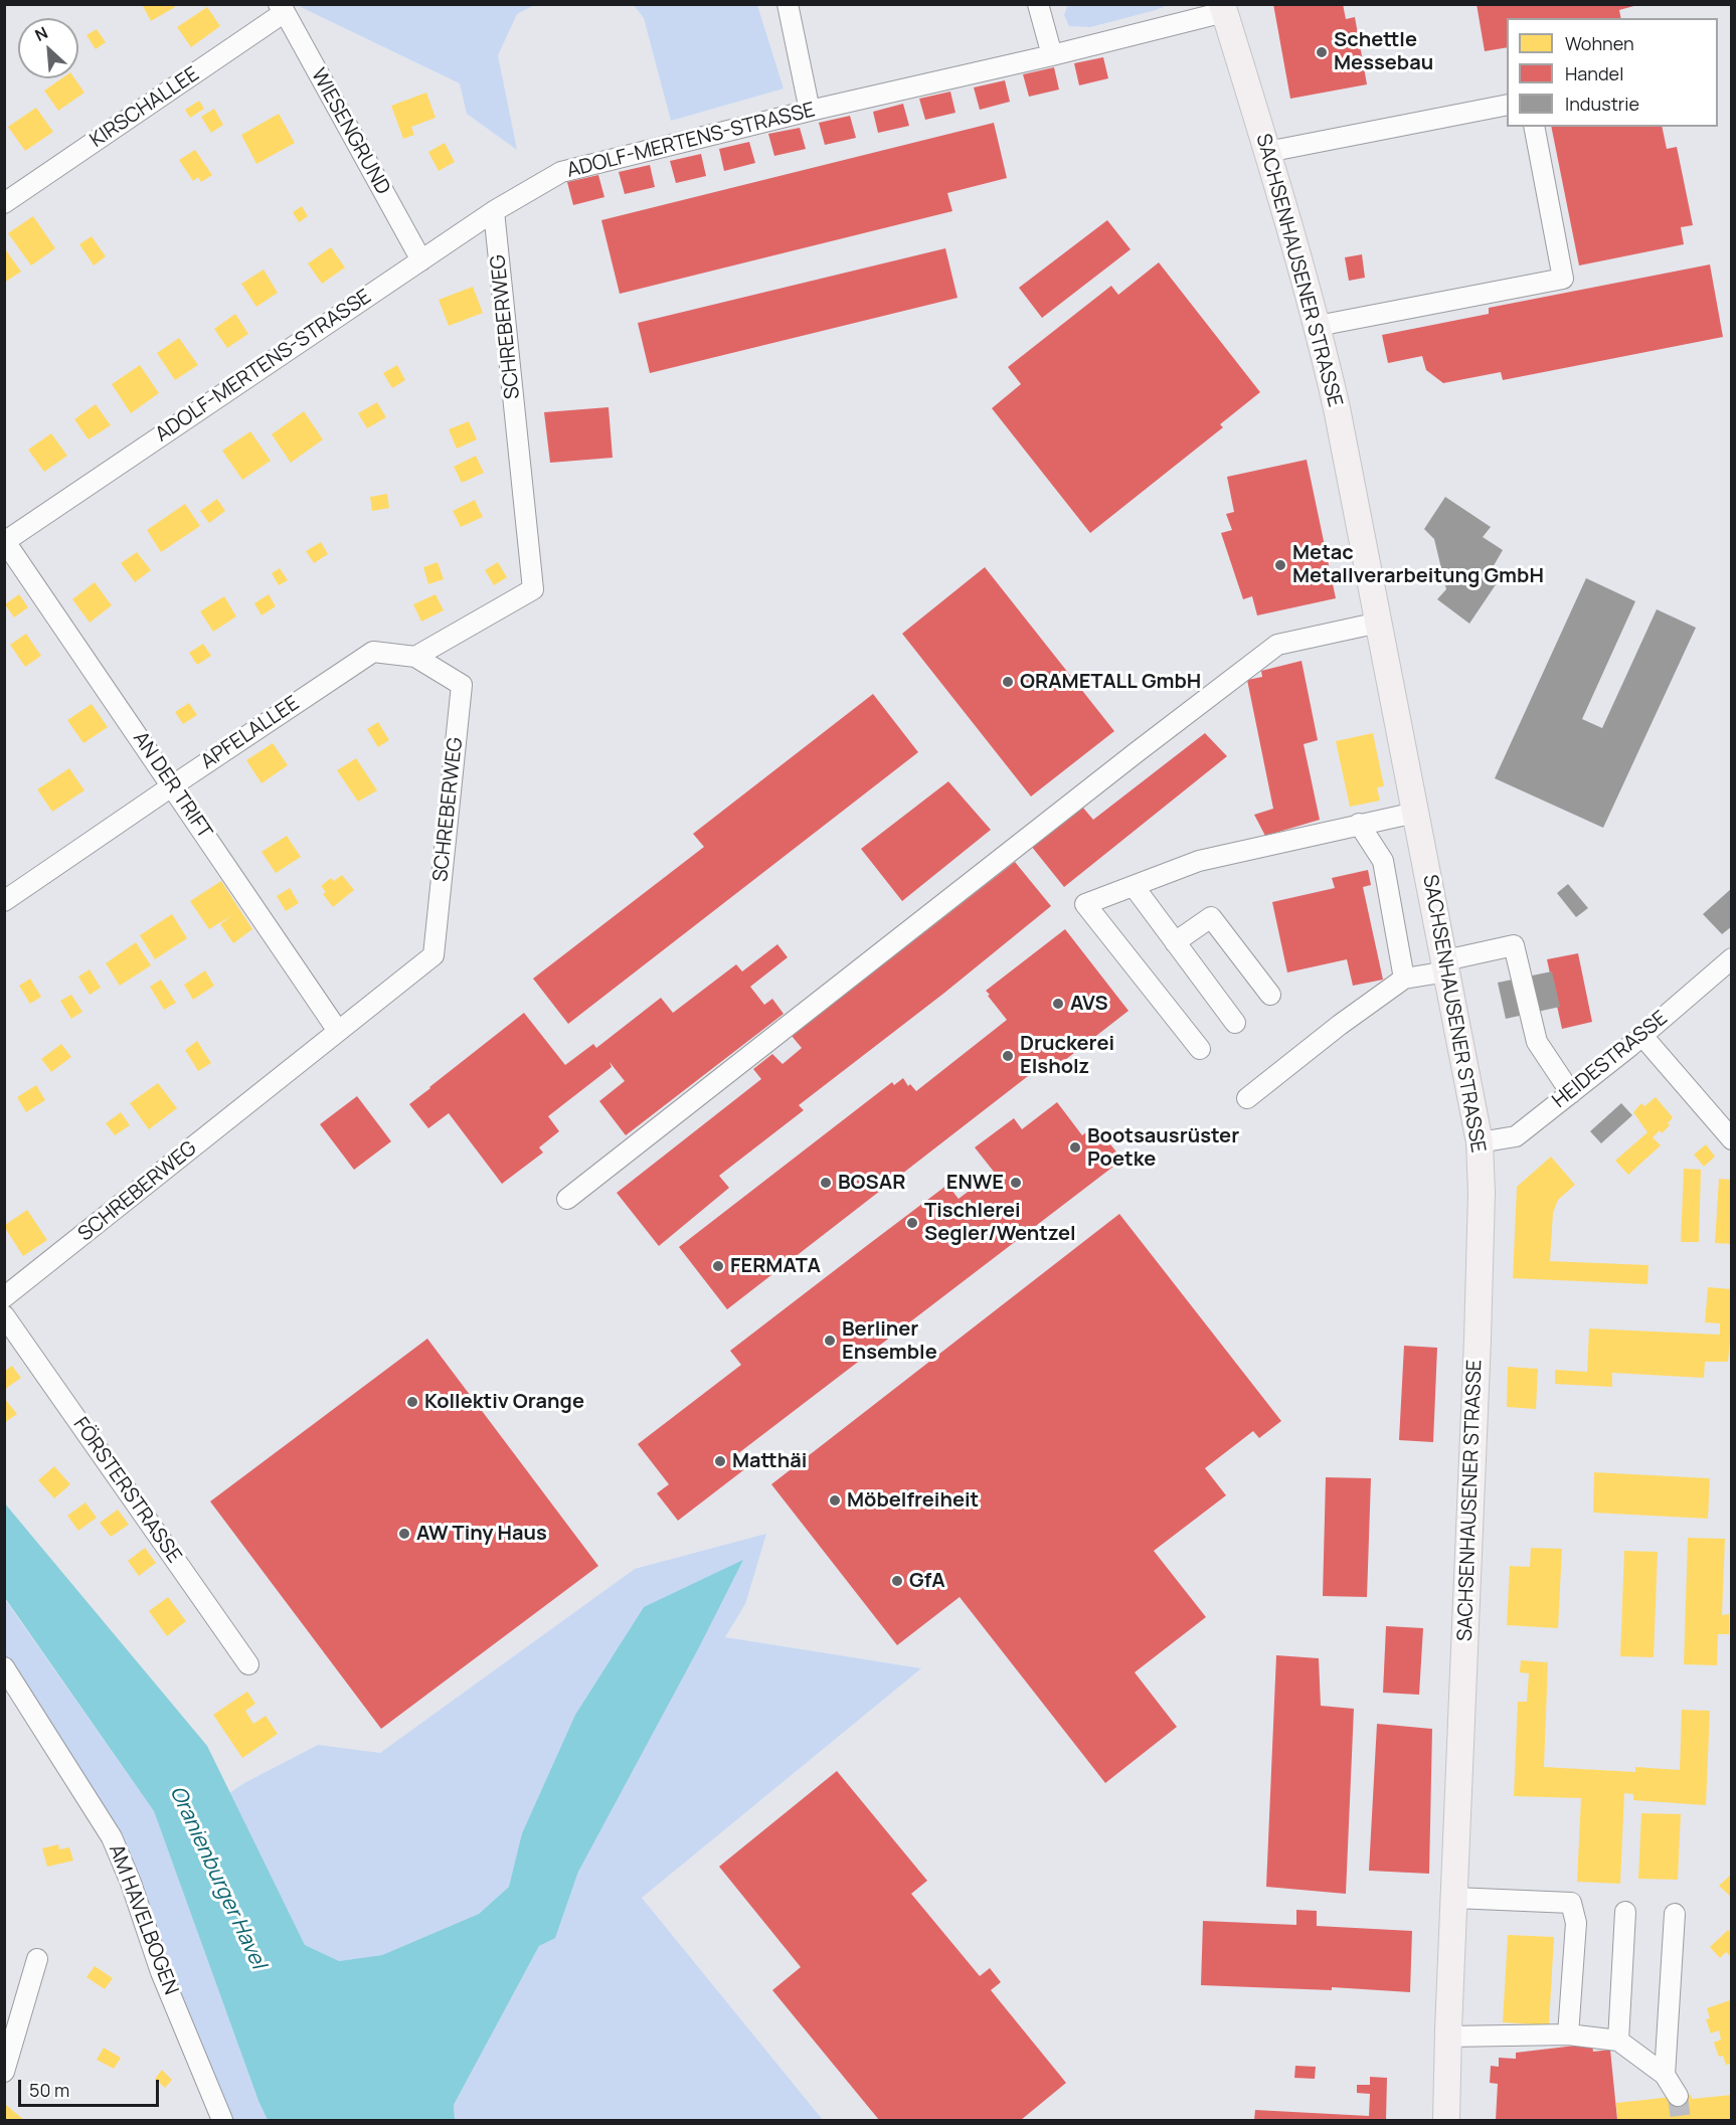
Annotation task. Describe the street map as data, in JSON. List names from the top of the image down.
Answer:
{
  "streets": {
    "main road": ["SACHSENHAUSENER STRASSE"],
    "street": [
      "KIRSCHALLEE",
      "WIESENGRUND",
      "ADOLF-MERTENS-STRASSE",
      "SCHREBERWEG",
      "APFELALLEE",
      "AN DER TRIFT",
      "HEIDESTRASSE",
      "FÖRSTERSTRASSE",
      "AM HAVELBOGEN"
    ]
  },
  "crossings": [
    ["KIRSCHALLEE", "WIESENGRUND"],
    ["WIESENGRUND", "ADOLF-MERTENS-STRASSE"],
    ["ADOLF-MERTENS-STRASSE", "SACHSENHAUSENER STRASSE"],
    ["ADOLF-MERTENS-STRASSE", "SCHREBERWEG"],
    ["ADOLF-MERTENS-STRASSE", "AN DER TRIFT"],
    ["SACHSENHAUSENER STRASSE", "HEIDESTRASSE"],
    ["SCHREBERWEG", "APFELALLEE"],
    ["SCHREBERWEG", "AN DER TRIFT"],
    ["APFELALLEE", "AN DER TRIFT"]
  ],
  "water": ["Oranienburger Havel"],
  "places": [
    "Schettle Messebau",
    "Metac Metallverarbeitung GmbH",
    "ORAMETALL GmbH",
    "AVS",
    "Druckerei Elsholz",
    "Bootsausrüster Poetke",
    "BOSAR",
    "ENWE",
    "Tischlerei Segler/Wentzel",
    "FERMATA",
    "Berliner Ensemble",
    "Kollektiv Orange",
    "Matthäi",
    "Möbelfreiheit",
    "AW Tiny Haus",
    "GfA"
  ],
  "legend": ["Wohnen", "Handel", "Industrie"],
  "scale_bar": "50 m",
  "north": "top left"
}
